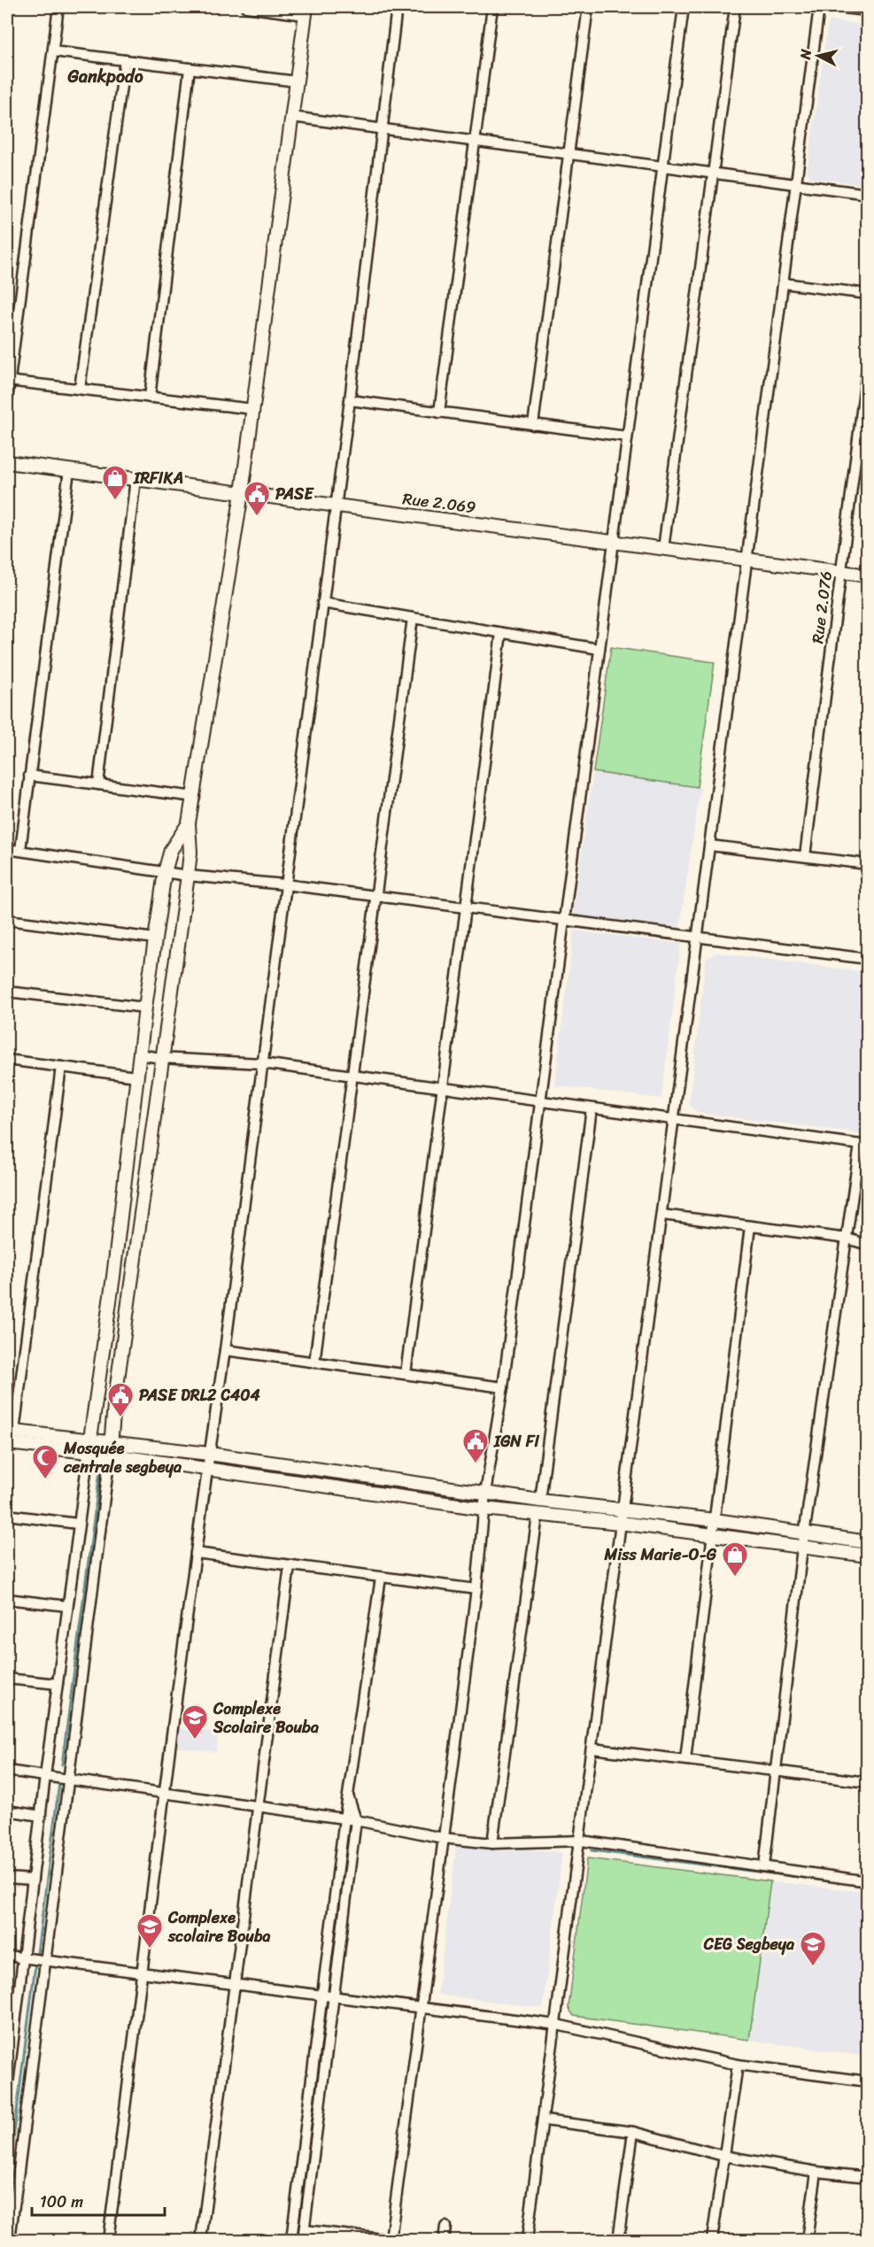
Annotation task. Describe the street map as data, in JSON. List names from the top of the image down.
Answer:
{
  "streets": {
    "street": ["Rue 2.069", "Rue 2.076"]
  },
  "crossings": [
    ["Rue 2.069", "Rue 2.076"]
  ],
  "districts": ["Gankpodo"],
  "places": {
    "shop": ["IRFIKA", "Miss Marie-O-G"],
    "public building": ["PASE", "PASE DRL2 C404", "IGN FI"],
    "mosque": ["Mosquée centrale segbeya"],
    "school or university": ["Complexe Scolaire Bouba", "Complexe scolaire Bouba", "CEG Segbeya"]
  },
  "scale_bar": "100 m",
  "north": "left"
}
